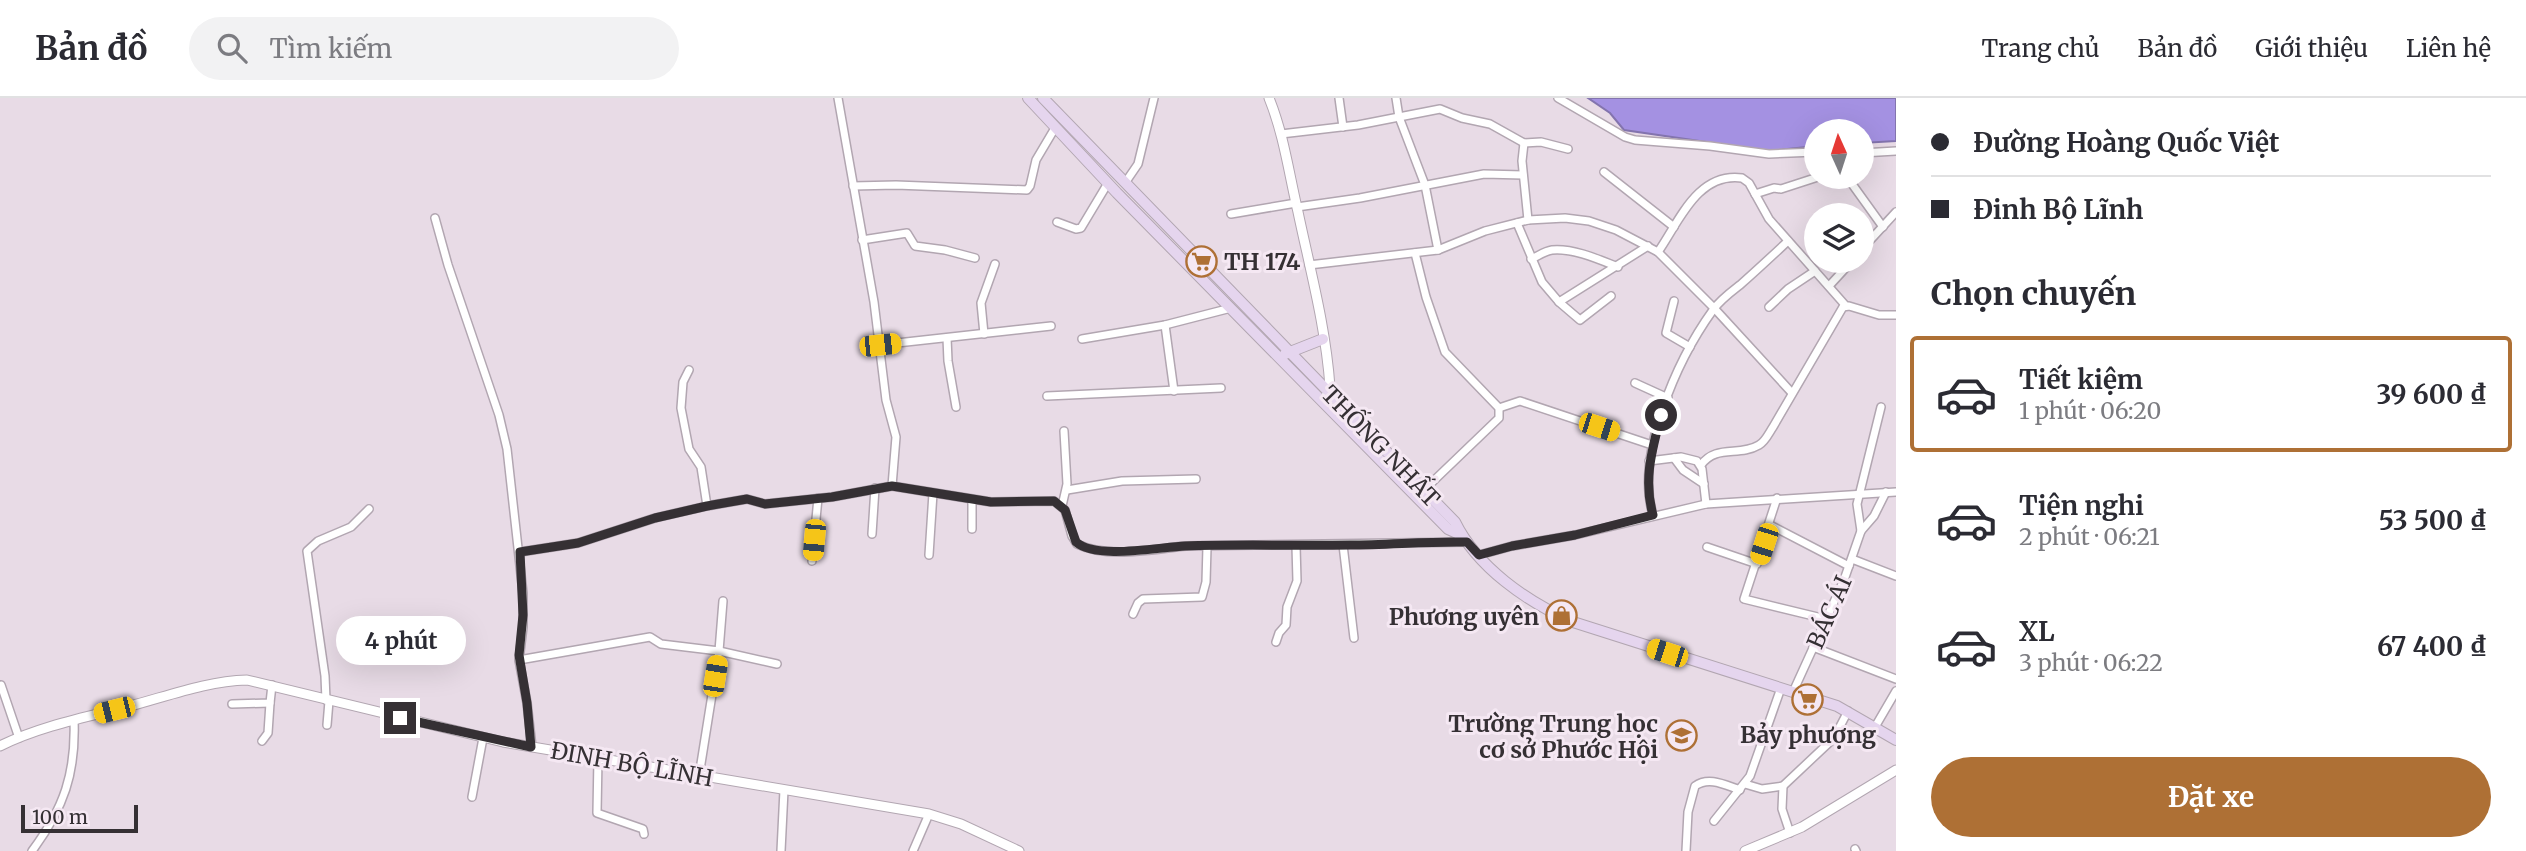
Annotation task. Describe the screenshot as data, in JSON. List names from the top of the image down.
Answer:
{
  "streets": {
    "main road": ["THỐNG NHẤT"],
    "street": ["BÁC ÁI", "ĐINH BỘ LĨNH"]
  },
  "places": {
    "supermarket": ["TH 174", "Bảy phượng"],
    "shop": ["Phương uyên"],
    "school or university": ["Trường Trung học cơ sở Phước Hội"]
  },
  "scale_bar": "100 m",
  "north": "top",
  "page": {
    "header": "Bản đồ",
    "search": "Tìm kiếm",
    "nav": [
      "Trang chủ",
      "Bản đồ",
      "Giới thiệu",
      "Liên hệ"
    ],
    "banner": ["Đường Hoàng Quốc Việt", "Đinh Bộ Lĩnh"],
    "heading": "Chọn chuyến",
    "list": [
      {
        "name": "Tiết kiệm",
        "note": "1 phút · 06:20",
        "value": "39 600 ₫"
      },
      {
        "name": "Tiện nghi",
        "note": "2 phút · 06:21",
        "value": "53 500 ₫"
      },
      {
        "name": "XL",
        "note": "3 phút · 06:22",
        "value": "67 400 ₫"
      }
    ],
    "bubble": "4 phút",
    "buttons": "Đặt xe",
    "scale": "100 m"
  }
}
